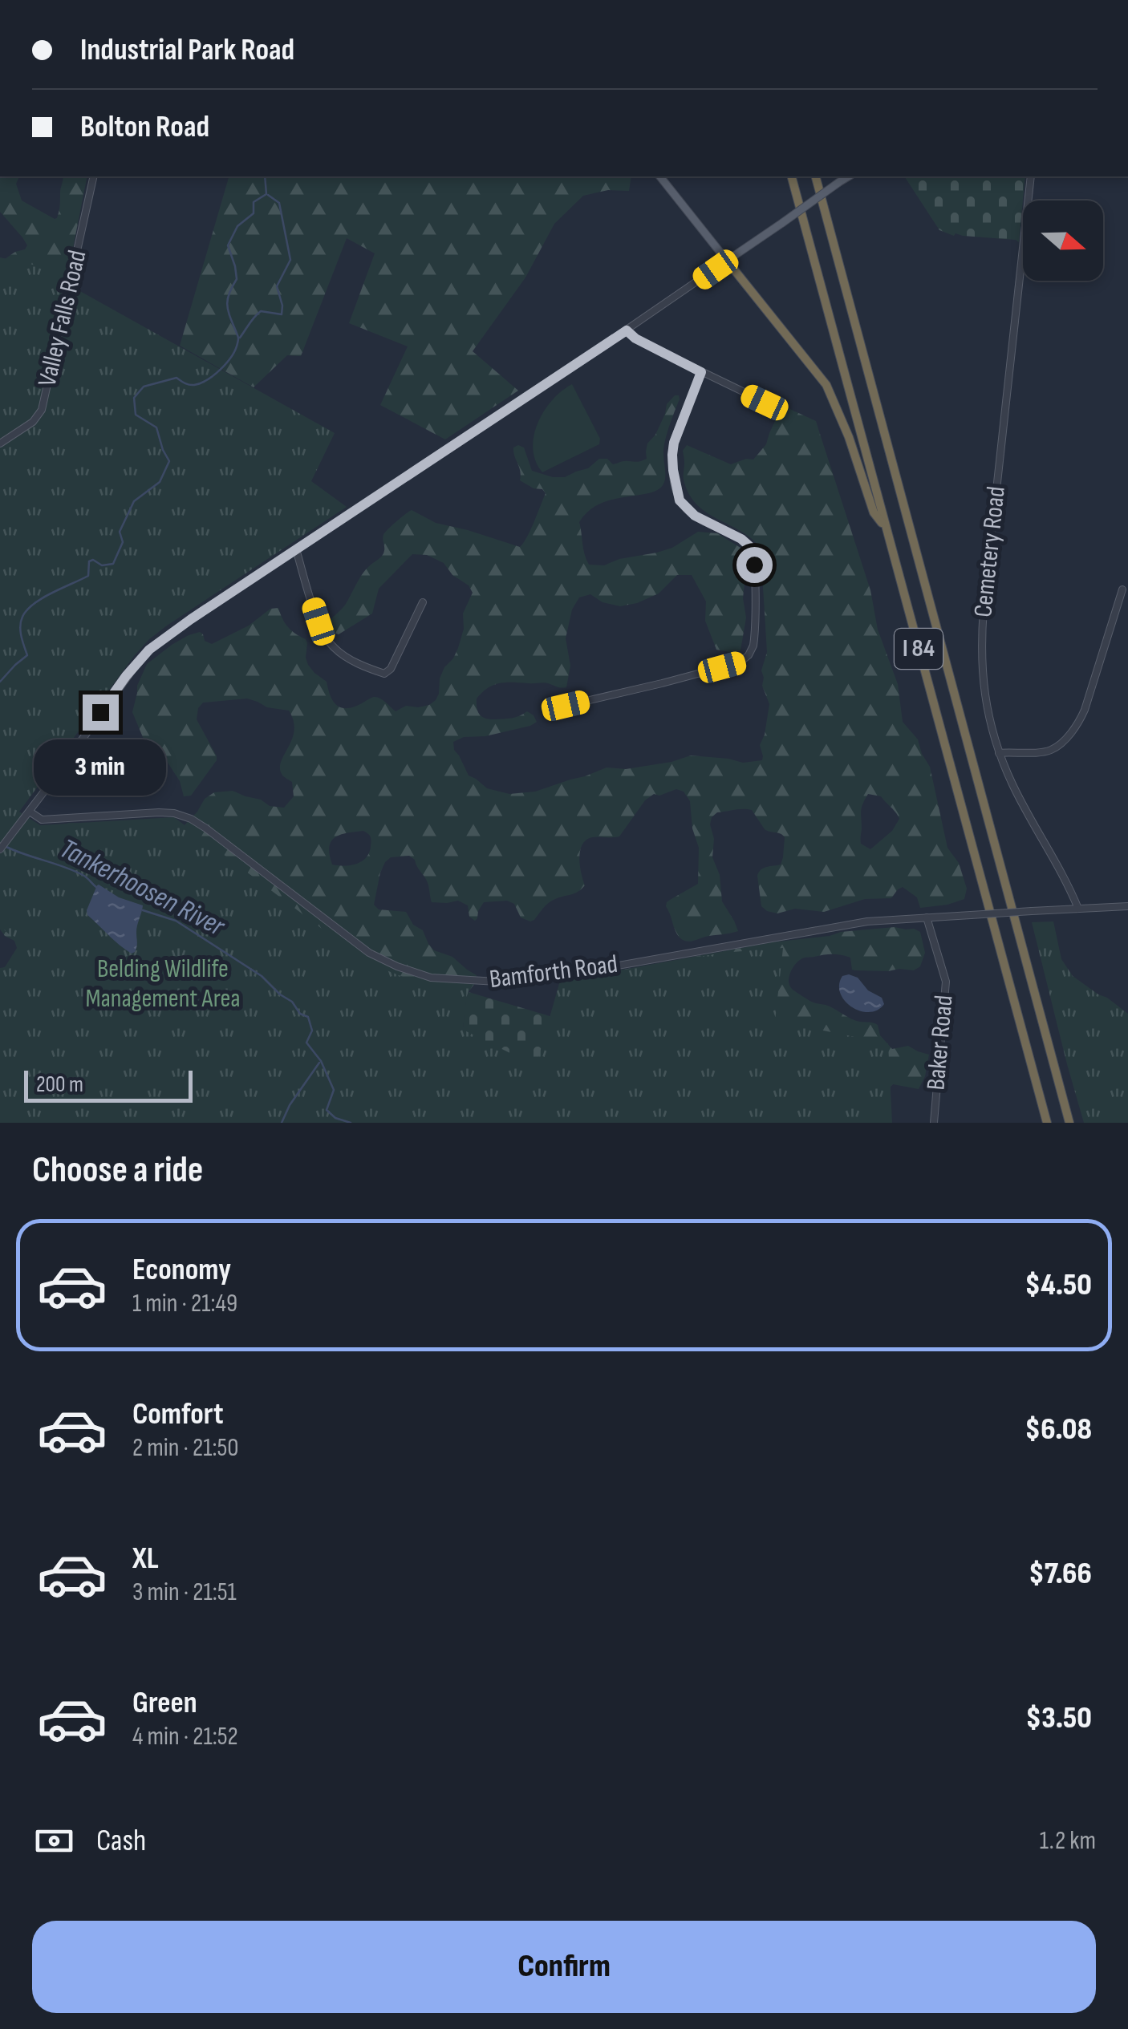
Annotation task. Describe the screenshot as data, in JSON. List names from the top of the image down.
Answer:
{
  "streets": {
    "highway": ["I 84"],
    "street": [
      "Valley Falls Road",
      "Cemetery Road",
      "Bamforth Road",
      "Baker Road"
    ]
  },
  "crossings": [
    ["Cemetery Road", "Bamforth Road"],
    ["Bamforth Road", "Baker Road"]
  ],
  "water": ["Tankerhoosen River"],
  "parks": ["Belding Wildlife Management Area"],
  "scale_bar": "200 m",
  "north": "right",
  "page": {
    "banner": ["Industrial Park Road", "Bolton Road"],
    "bubble": "3 min",
    "scale": "200 m",
    "heading": "Choose a ride",
    "list": [
      {
        "name": "Economy",
        "note": "1 min · 21:49",
        "value": "$4.50"
      },
      {
        "name": "Comfort",
        "note": "2 min · 21:50",
        "value": "$6.08"
      },
      {
        "name": "XL",
        "note": "3 min · 21:51",
        "value": "$7.66"
      },
      {
        "name": "Green",
        "note": "4 min · 21:52",
        "value": "$3.50"
      }
    ],
    "pay": ["Cash", "1.2 km"],
    "buttons": "Confirm"
  }
}
